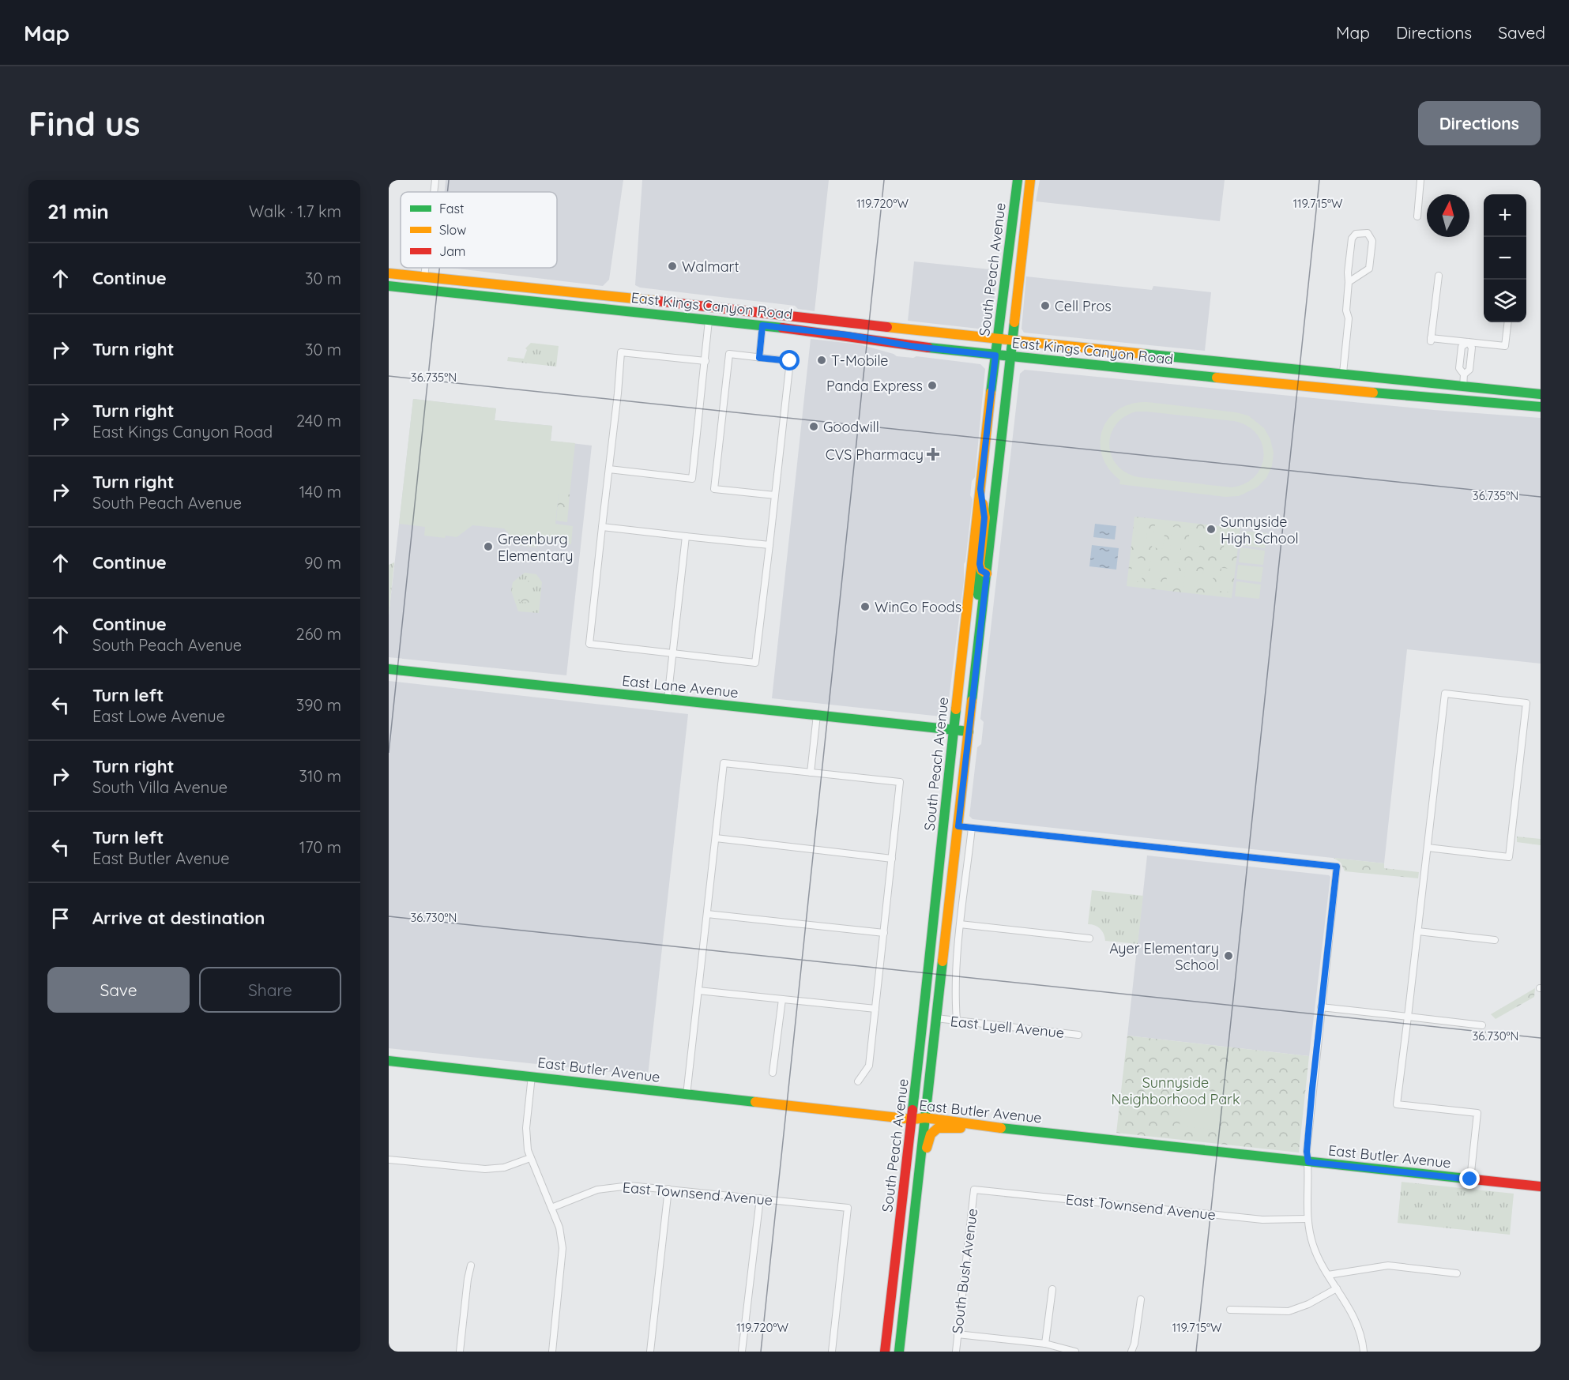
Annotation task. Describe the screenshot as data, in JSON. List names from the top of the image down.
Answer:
{
  "streets": {
    "main road": [
      "South Peach Avenue",
      "East Kings Canyon Road",
      "East Lane Avenue",
      "East Butler Avenue"
    ],
    "street": ["East Lyell Avenue", "East Townsend Avenue", "South Bush Avenue"]
  },
  "crossings": [
    ["South Peach Avenue", "East Kings Canyon Road"],
    ["South Peach Avenue", "East Lane Avenue"],
    ["South Peach Avenue", "East Lyell Avenue"],
    ["South Peach Avenue", "East Butler Avenue"],
    ["East Townsend Avenue", "South Bush Avenue"]
  ],
  "parks": ["Sunnyside Neighborhood Park"],
  "places": {
    "other": [
      "Walmart",
      "Cell Pros",
      "T-Mobile",
      "Panda Express",
      "Goodwill",
      "Sunnyside High School",
      "Greenburg Elementary",
      "WinCo Foods",
      "Ayer Elementary School"
    ],
    "health": ["CVS Pharmacy"]
  },
  "legend": ["Fast", "Slow", "Jam"],
  "north": "top",
  "page": {
    "header": "Map",
    "nav": ["Map", "Directions", "Saved"],
    "buttons": [
      "Directions",
      ["Save", "Share"]
    ],
    "title": "Find us",
    "heading": ["21 min", "Walk · 1.7 km"],
    "map_buttons": ["+", "−"],
    "list": [
      ["Continue", "30 m"],
      ["Turn right", "30 m"],
      ["Turn right", "East Kings Canyon Road", "240 m"],
      ["Turn right", "South Peach Avenue", "140 m"],
      ["Continue", "90 m"],
      ["Continue", "South Peach Avenue", "260 m"],
      ["Turn left", "East Lowe Avenue", "390 m"],
      ["Turn right", "South Villa Avenue", "310 m"],
      ["Turn left", "East Butler Avenue", "170 m"],
      "Arrive at destination"
    ]
  },
  "coordinates": [
    "119.720°W",
    "119.715°W",
    "36.735°N",
    "36.730°N"
  ]
}
